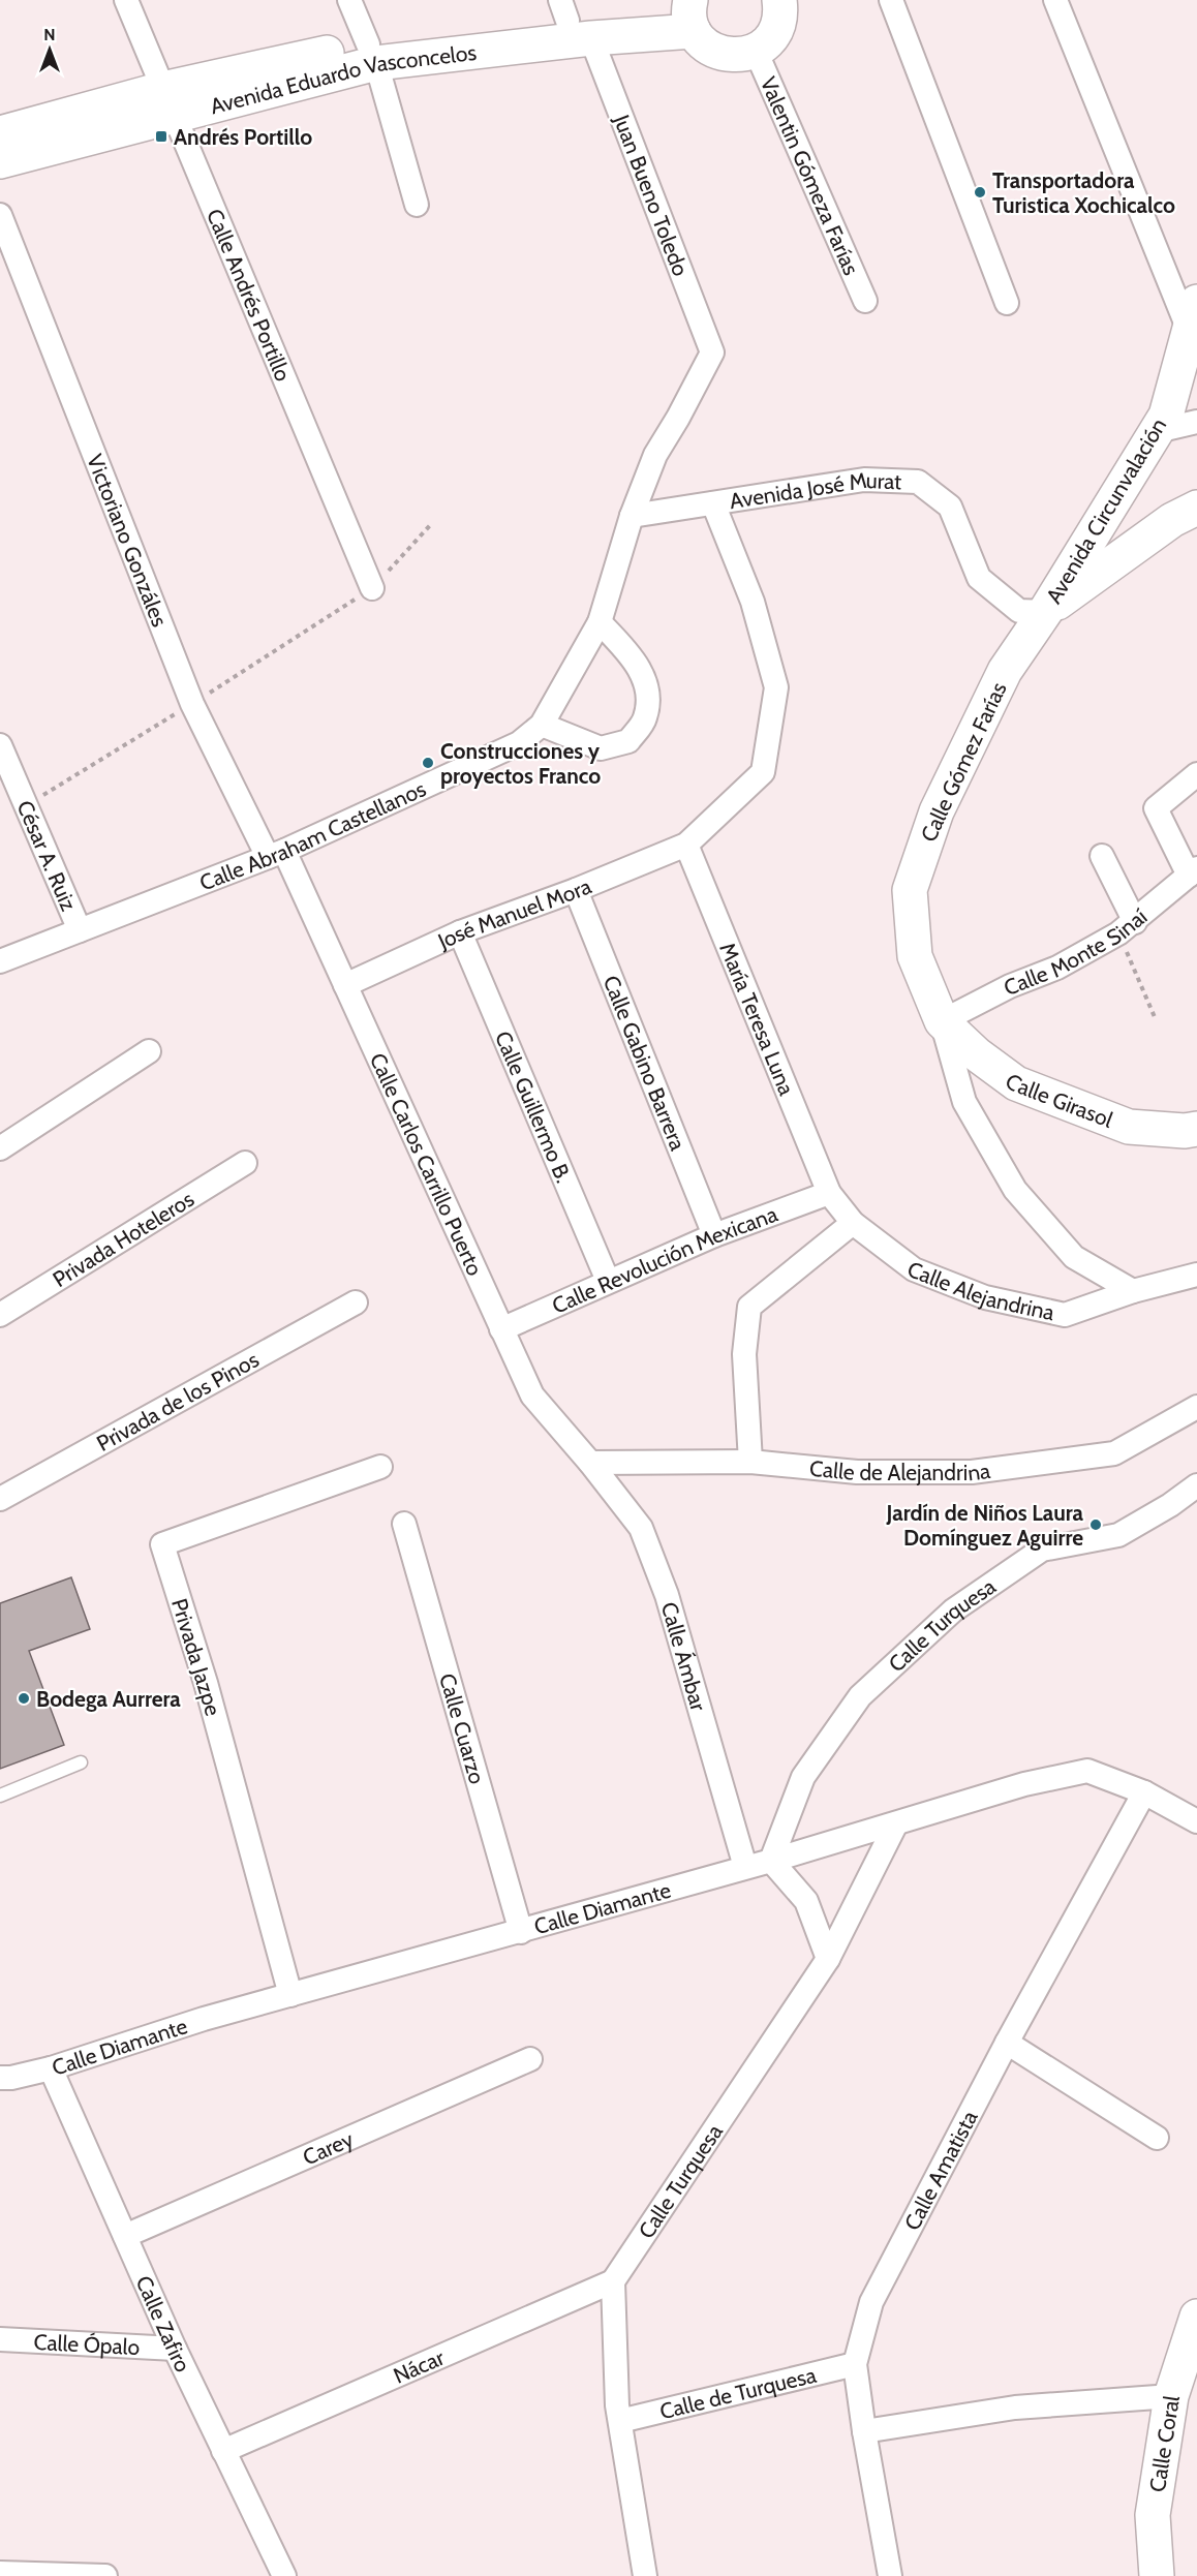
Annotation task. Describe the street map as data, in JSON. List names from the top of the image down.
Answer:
{
  "streets": {
    "street": [
      "Avenida Eduardo Vasconcelos",
      "Valentin Gómeza Farías",
      "Juan Bueno Toledo",
      "Calle Andrés Portillo",
      "Avenida José Murat",
      "Avenida Circunvalación",
      "Victoriano Gonzáles",
      "Calle Gómez Farías",
      "Calle Abraham Castellanos",
      "César A. Ruiz",
      "José Manuel Mora",
      "Calle Monte Sinaí",
      "María Teresa Luna",
      "Calle Gabino Barrera",
      "Calle Girasol",
      "Calle Guillermo B.",
      "Calle Carlos Carrillo Puerto",
      "Privada Hoteleros",
      "Calle Revolución Mexicana",
      "Calle Alejandrina",
      "Privada de los Pinos",
      "Calle de Alejandrina",
      "Calle Turquesa",
      "Privada Jazpe",
      "Calle Ámbar",
      "Calle Cuarzo",
      "Calle Diamante",
      "Carey",
      "Calle Amatista",
      "Calle Zafiro",
      "Calle Ópalo",
      "Nácar",
      "Calle de Turquesa",
      "Calle Coral"
    ]
  },
  "crossings": [
    ["Avenida Eduardo Vasconcelos", "Juan Bueno Toledo"],
    ["Avenida Eduardo Vasconcelos", "Calle Andrés Portillo"],
    ["Juan Bueno Toledo", "Calle Abraham Castellanos"],
    ["Avenida José Murat", "Avenida Circunvalación"],
    ["Avenida José Murat", "Calle Gómez Farías"],
    ["Avenida José Murat", "Calle Abraham Castellanos"],
    ["Avenida Circunvalación", "Calle Gómez Farías"],
    ["Victoriano Gonzáles", "Calle Abraham Castellanos"],
    ["Victoriano Gonzáles", "Calle Carlos Carrillo Puerto"],
    ["Calle Gómez Farías", "Calle Monte Sinaí"],
    ["Calle Gómez Farías", "Calle Girasol"],
    ["Calle Gómez Farías", "Calle Alejandrina"],
    ["Calle Abraham Castellanos", "César A. Ruiz"],
    ["Calle Abraham Castellanos", "Calle Carlos Carrillo Puerto"],
    ["José Manuel Mora", "María Teresa Luna"],
    ["José Manuel Mora", "Calle Gabino Barrera"],
    ["José Manuel Mora", "Calle Guillermo B."],
    ["José Manuel Mora", "Calle Carlos Carrillo Puerto"],
    ["Calle Monte Sinaí", "Calle Girasol"],
    ["María Teresa Luna", "Calle Revolución Mexicana"],
    ["María Teresa Luna", "Calle Alejandrina"],
    ["Calle Gabino Barrera", "Calle Revolución Mexicana"],
    ["Calle Guillermo B.", "Calle Revolución Mexicana"],
    ["Calle Carlos Carrillo Puerto", "Calle Revolución Mexicana"],
    ["Calle Carlos Carrillo Puerto", "Calle de Alejandrina"],
    ["Calle Carlos Carrillo Puerto", "Calle Ámbar"],
    ["Calle Revolución Mexicana", "Calle Alejandrina"],
    ["Calle de Alejandrina", "Calle Ámbar"],
    ["Calle Turquesa", "Calle Diamante"],
    ["Calle Turquesa", "Nácar"],
    ["Privada Jazpe", "Calle Diamante"],
    ["Calle Ámbar", "Calle Diamante"],
    ["Calle Cuarzo", "Calle Diamante"],
    ["Calle Diamante", "Calle Amatista"],
    ["Calle Diamante", "Calle Zafiro"],
    ["Carey", "Calle Zafiro"],
    ["Calle Amatista", "Calle de Turquesa"],
    ["Calle Zafiro", "Calle Ópalo"],
    ["Calle Zafiro", "Nácar"]
  ],
  "places": {
    "transit": ["Andrés Portillo"],
    "other": [
      "Transportadora Turistica Xochicalco",
      "Construcciones y proyectos Franco",
      "Jardín de Niños Laura Domínguez Aguirre",
      "Bodega Aurrera"
    ]
  },
  "north": "top"
}
